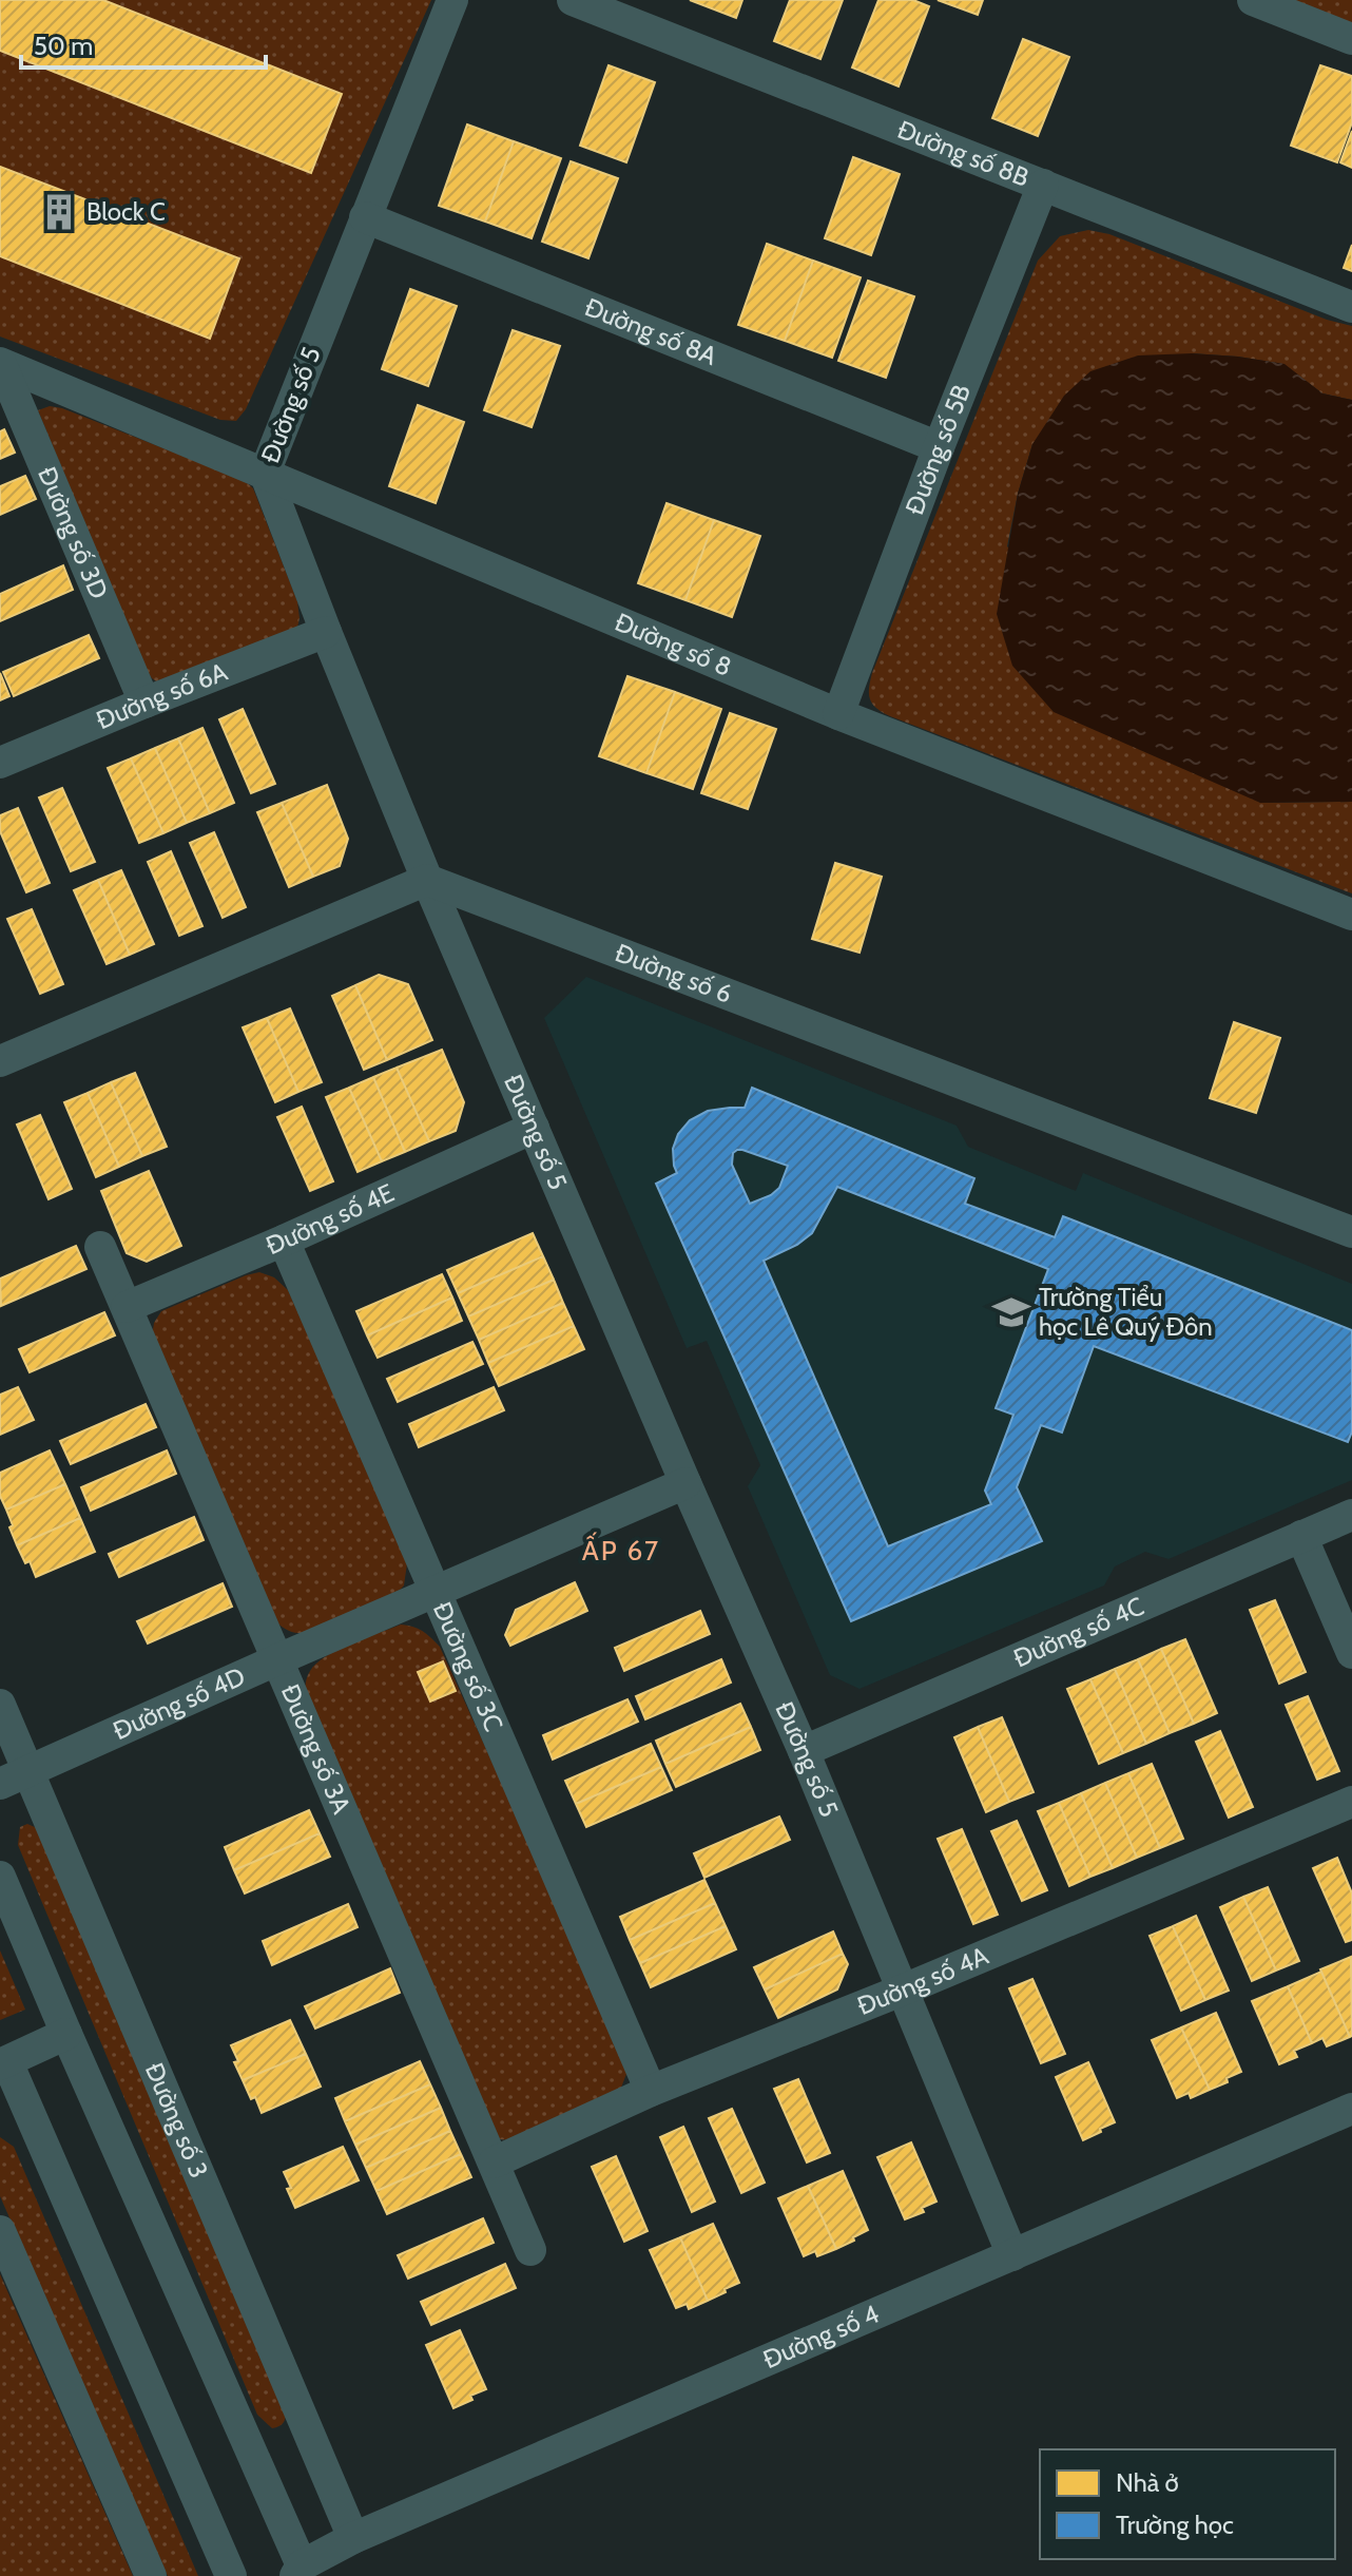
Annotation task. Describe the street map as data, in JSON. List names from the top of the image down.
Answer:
{
  "streets": {
    "street": [
      "Đường số 8B",
      "Đường số 8A",
      "Đường số 5",
      "Đường số 5B",
      "Đường số 3D",
      "Đường số 8",
      "Đường số 6A",
      "Đường số 6",
      "Đường số 4E",
      "Đường số 4C",
      "Đường số 3C",
      "Đường số 4D",
      "Đường số 3A",
      "Đường số 4A",
      "Đường số 3",
      "Đường số 4"
    ]
  },
  "crossings": [
    ["Đường số 8B", "Đường số 5B"],
    ["Đường số 8A", "Đường số 5"],
    ["Đường số 8A", "Đường số 5B"],
    ["Đường số 5", "Đường số 8"],
    ["Đường số 5", "Đường số 6A"],
    ["Đường số 5", "Đường số 6"],
    ["Đường số 5", "Đường số 4E"],
    ["Đường số 5", "Đường số 4C"],
    ["Đường số 5", "Đường số 4D"],
    ["Đường số 5", "Đường số 4A"],
    ["Đường số 5", "Đường số 4"],
    ["Đường số 5B", "Đường số 8"],
    ["Đường số 3D", "Đường số 8"],
    ["Đường số 3D", "Đường số 6A"],
    ["Đường số 4E", "Đường số 3C"],
    ["Đường số 4E", "Đường số 3A"],
    ["Đường số 3C", "Đường số 4D"],
    ["Đường số 3C", "Đường số 4A"],
    ["Đường số 4D", "Đường số 3A"],
    ["Đường số 4D", "Đường số 3"],
    ["Đường số 3A", "Đường số 4A"],
    ["Đường số 3", "Đường số 4"]
  ],
  "districts": ["ẤP 67"],
  "places": {
    "building": ["Block C"],
    "school or university": ["Trường Tiểu học Lê Quý Đôn"]
  },
  "legend": ["Nhà ở", "Trường học"],
  "scale_bar": "50 m"
}
